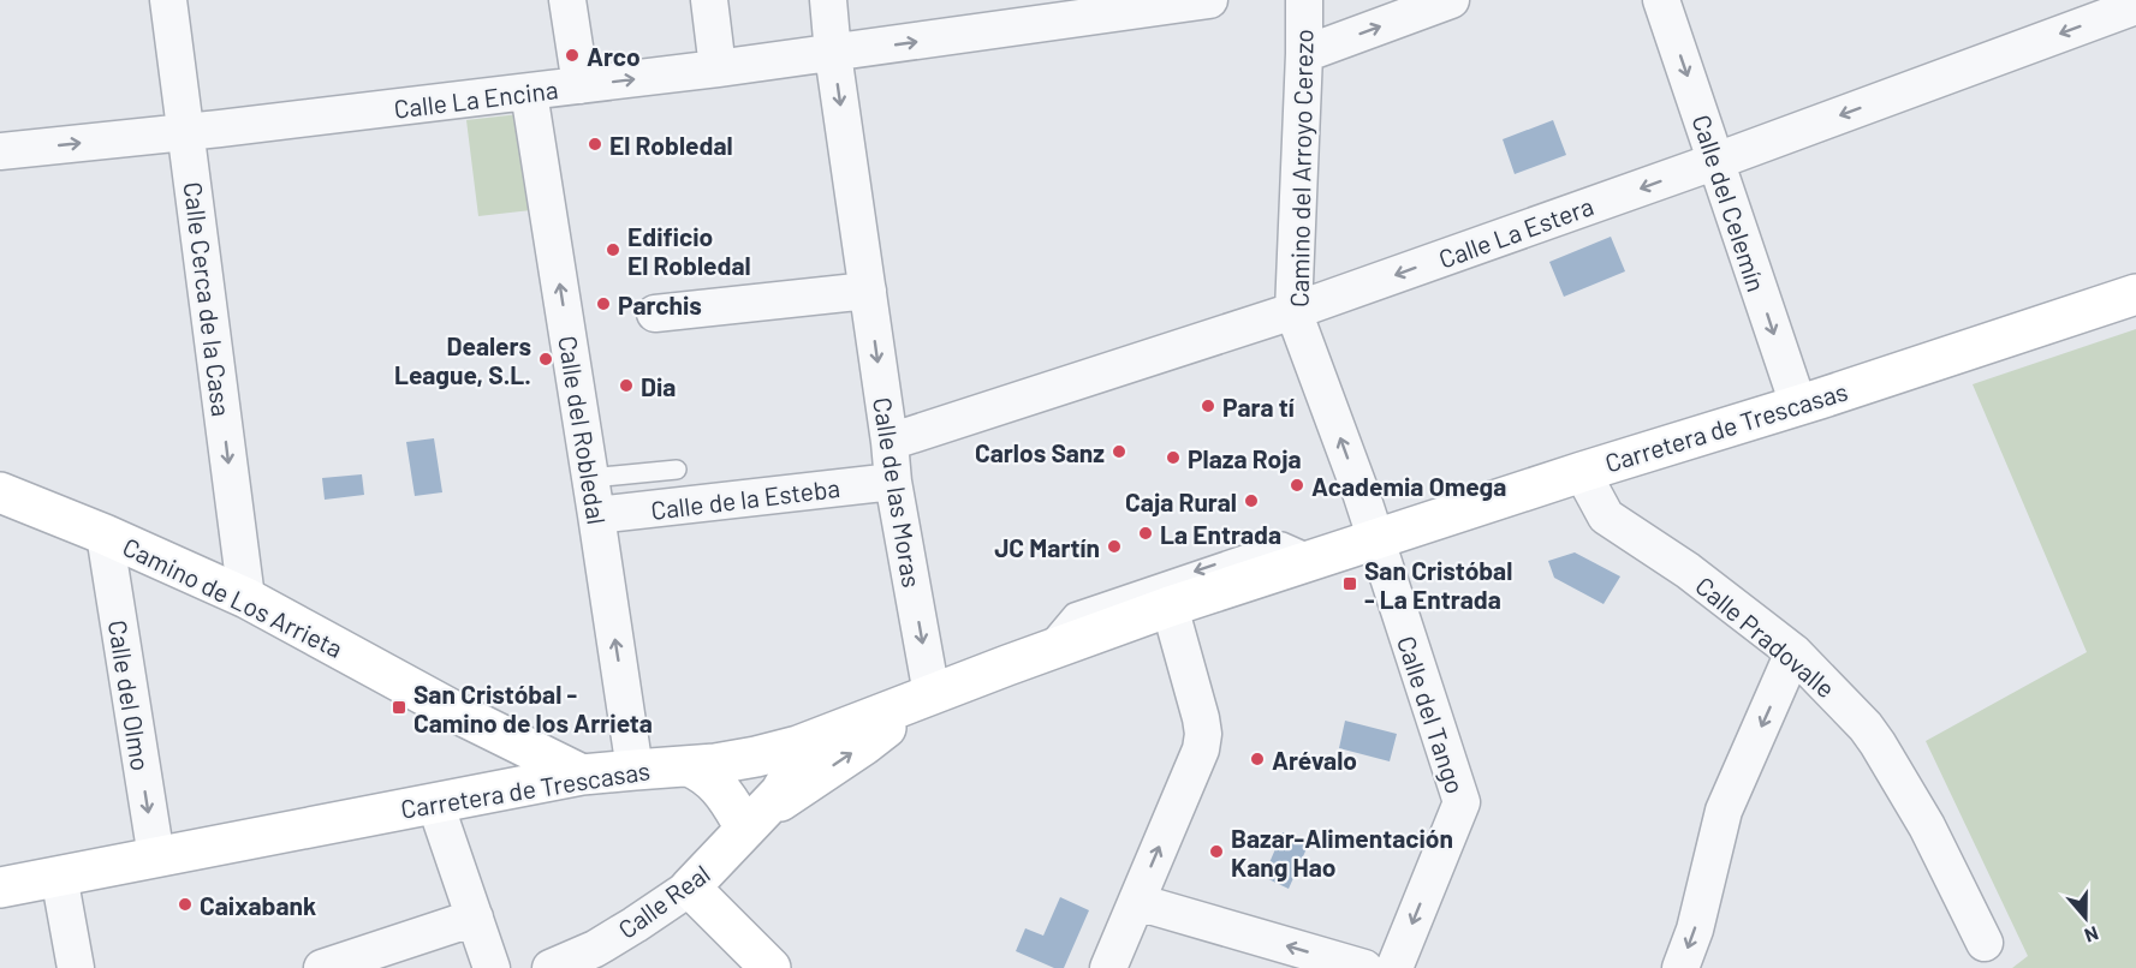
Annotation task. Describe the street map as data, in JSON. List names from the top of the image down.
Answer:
{
  "streets": {
    "street": [
      "Calle La Encina",
      "Camino del Arroyo Cerezo",
      "Calle del Celemín",
      "Calle La Estera",
      "Calle Cerca de la Casa",
      "Carretera de Trescasas",
      "Calle del Robledal",
      "Calle de las Moras",
      "Calle de la Esteba",
      "Camino de Los Arrieta",
      "Calle Pradovalle",
      "Calle del Olmo",
      "Calle del Tango",
      "Calle Real"
    ]
  },
  "crossings": [
    ["Calle La Encina", "Calle Cerca de la Casa"],
    ["Calle La Encina", "Calle del Robledal"],
    ["Calle La Encina", "Calle de las Moras"],
    ["Camino del Arroyo Cerezo", "Calle La Estera"],
    ["Camino del Arroyo Cerezo", "Carretera de Trescasas"],
    ["Camino del Arroyo Cerezo", "Calle del Tango"],
    ["Calle del Celemín", "Calle La Estera"],
    ["Calle del Celemín", "Carretera de Trescasas"],
    ["Calle La Estera", "Calle de las Moras"],
    ["Calle Cerca de la Casa", "Camino de Los Arrieta"],
    ["Carretera de Trescasas", "Calle del Robledal"],
    ["Carretera de Trescasas", "Calle de las Moras"],
    ["Carretera de Trescasas", "Camino de Los Arrieta"],
    ["Carretera de Trescasas", "Calle Pradovalle"],
    ["Carretera de Trescasas", "Calle del Olmo"],
    ["Carretera de Trescasas", "Calle del Tango"],
    ["Carretera de Trescasas", "Calle Real"],
    ["Calle del Robledal", "Calle de la Esteba"],
    ["Calle de las Moras", "Calle de la Esteba"],
    ["Calle de las Moras", "Calle Real"],
    ["Camino de Los Arrieta", "Calle del Olmo"]
  ],
  "one_way": [
    "Calle La Encina",
    "Camino del Arroyo Cerezo",
    "Calle del Celemín",
    "Calle La Estera",
    "Calle Cerca de la Casa",
    "Calle del Robledal",
    "Calle de las Moras",
    "Calle del Olmo"
  ],
  "places": {
    "other": [
      "Arco",
      "El Robledal",
      "Edificio El Robledal",
      "Parchis",
      "Dealers League, S.L.",
      "Dia",
      "Para tí",
      "Carlos Sanz",
      "Plaza Roja",
      "Academia Omega",
      "Caja Rural",
      "La Entrada",
      "JC Martín",
      "Arévalo",
      "Bazar-Alimentación Kang Hao",
      "Caixabank"
    ],
    "transit": ["San Cristóbal - La Entrada", "San Cristóbal - Camino de los Arrieta"]
  },
  "north": "bottom"
}
